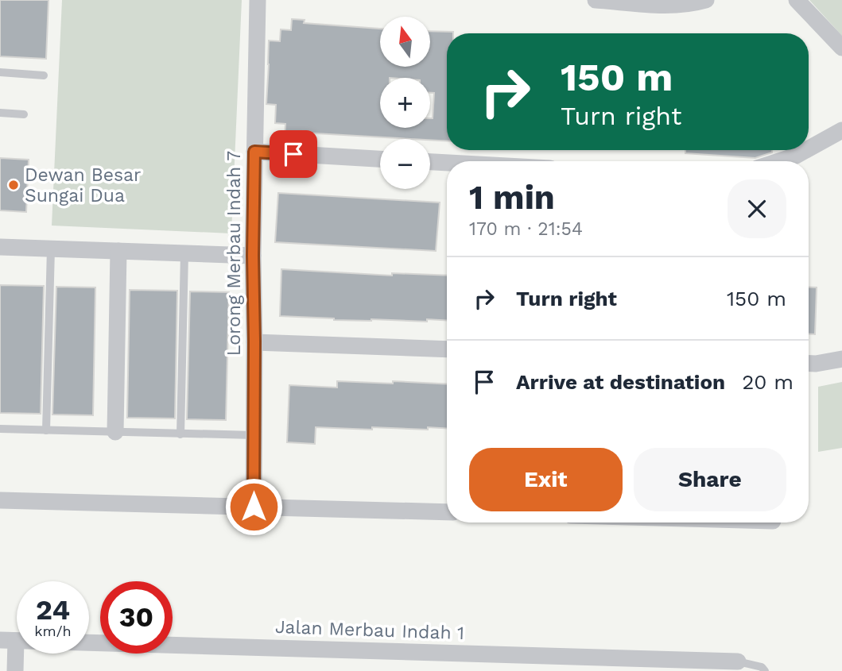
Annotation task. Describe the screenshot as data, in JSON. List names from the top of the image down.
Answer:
{
  "streets": {
    "street": ["Lorong Merbau Indah 7", "Jalan Merbau Indah 1"]
  },
  "places": ["Dewan Besar Sungai Dua"],
  "north": "top",
  "page": {
    "map_buttons": ["+", "−"],
    "turn": ["150 m", "Turn right"],
    "heading": ["1 min", "170 m · 21:54"],
    "list": [
      {
        "name": "Turn right",
        "value": "150 m"
      },
      {
        "name": "Arrive at destination",
        "value": "20 m"
      }
    ],
    "buttons": ["Exit", "Share"],
    "speed": "24 km/h",
    "limit": "30"
  }
}
